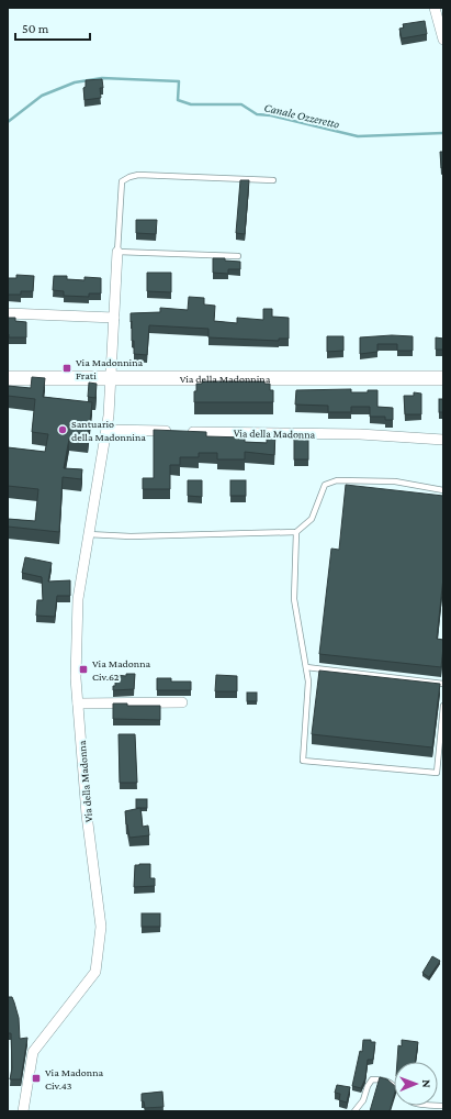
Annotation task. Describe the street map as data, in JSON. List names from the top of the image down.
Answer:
{
  "streets": {
    "street": ["Via della Madonnina", "Via della Madonna"]
  },
  "crossings": [
    ["Via della Madonnina", "Via della Madonna"]
  ],
  "water": ["Canale Ozzeretto"],
  "places": {
    "transit": ["Via Madonnina Frati", "Via Madonna Civ.62", "Via Madonna Civ.43"],
    "other": ["Santuario della Madonnina"]
  },
  "scale_bar": "50 m",
  "north": "right"
}
